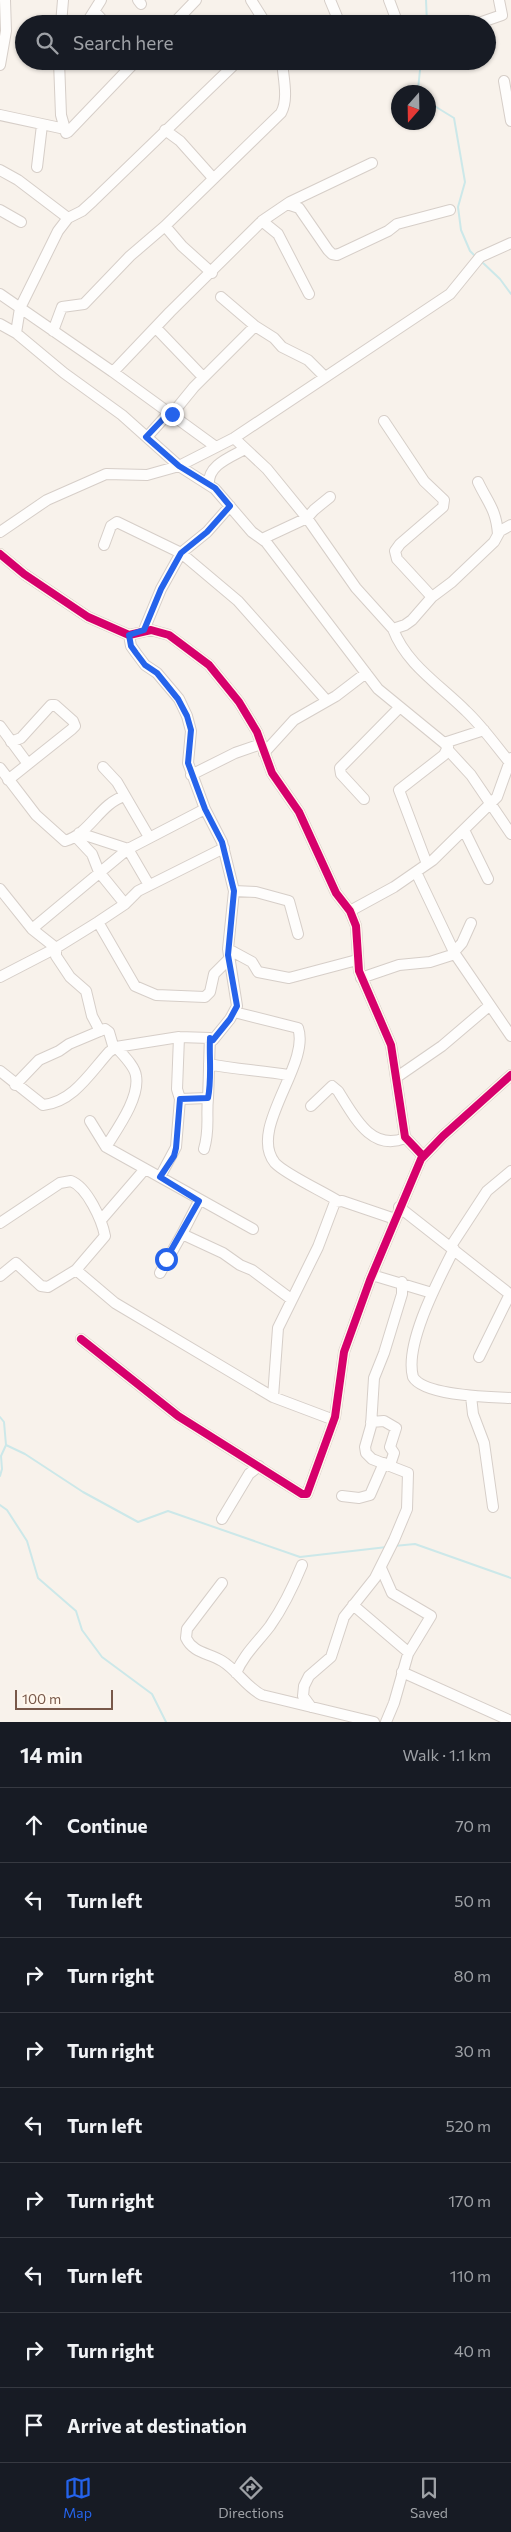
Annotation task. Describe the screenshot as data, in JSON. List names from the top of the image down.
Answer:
{
  "scale_bar": "100 m",
  "north": "bottom",
  "page": {
    "search": "Search here",
    "scale": "100 m",
    "heading": ["14 min", "Walk · 1.1 km"],
    "list": [
      ["Continue", "70 m"],
      ["Turn left", "50 m"],
      ["Turn right", "80 m"],
      ["Turn right", "30 m"],
      ["Turn left", "520 m"],
      ["Turn right", "170 m"],
      ["Turn left", "110 m"],
      ["Turn right", "40 m"],
      "Arrive at destination"
    ],
    "nav": ["Map", "Directions", "Saved"]
  }
}
